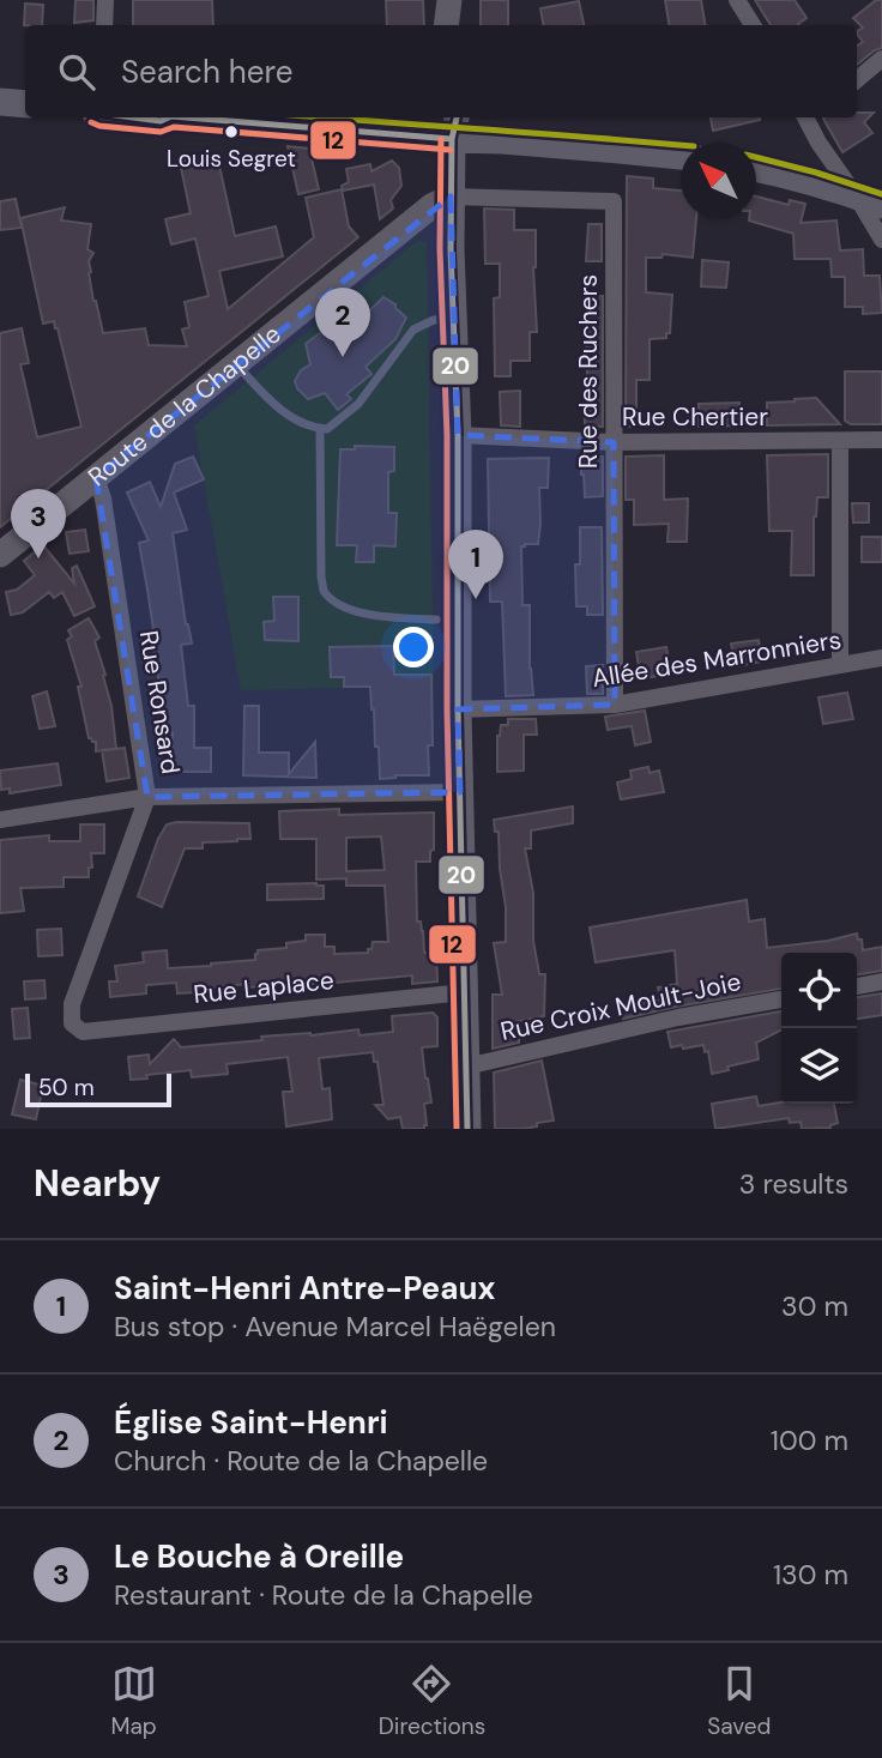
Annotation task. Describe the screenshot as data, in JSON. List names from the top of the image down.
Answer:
{
  "streets": {
    "main road": ["Route de la Chapelle"],
    "street": [
      "Rue des Ruchers",
      "Rue Chertier",
      "Allée des Marronniers",
      "Rue Ronsard",
      "Rue Laplace",
      "Rue Croix Moult-Joie"
    ]
  },
  "crossings": [
    ["Rue des Ruchers", "Route de la Chapelle"],
    ["Rue des Ruchers", "Rue Chertier"],
    ["Rue des Ruchers", "Allée des Marronniers"],
    ["Route de la Chapelle", "Rue Ronsard"],
    ["Rue Ronsard", "Rue Laplace"]
  ],
  "places": ["Louis Segret"],
  "lines": ["transit line 20", "transit line 12"],
  "scale_bar": "50 m",
  "north": "top left",
  "page": {
    "search": "Search here",
    "pins": ["2", "3", "1"],
    "scale": "50 m",
    "heading": ["Nearby", "3 results"],
    "list": [
      {
        "mark": "1",
        "name": "Saint-Henri Antre-Peaux",
        "note": "Bus stop · Avenue Marcel Haëgelen",
        "value": "30 m"
      },
      {
        "mark": "2",
        "name": "Église Saint-Henri",
        "note": "Church · Route de la Chapelle",
        "value": "100 m"
      },
      {
        "mark": "3",
        "name": "Le Bouche à Oreille",
        "note": "Restaurant · Route de la Chapelle",
        "value": "130 m"
      }
    ],
    "nav": ["Map", "Directions", "Saved"]
  }
}
